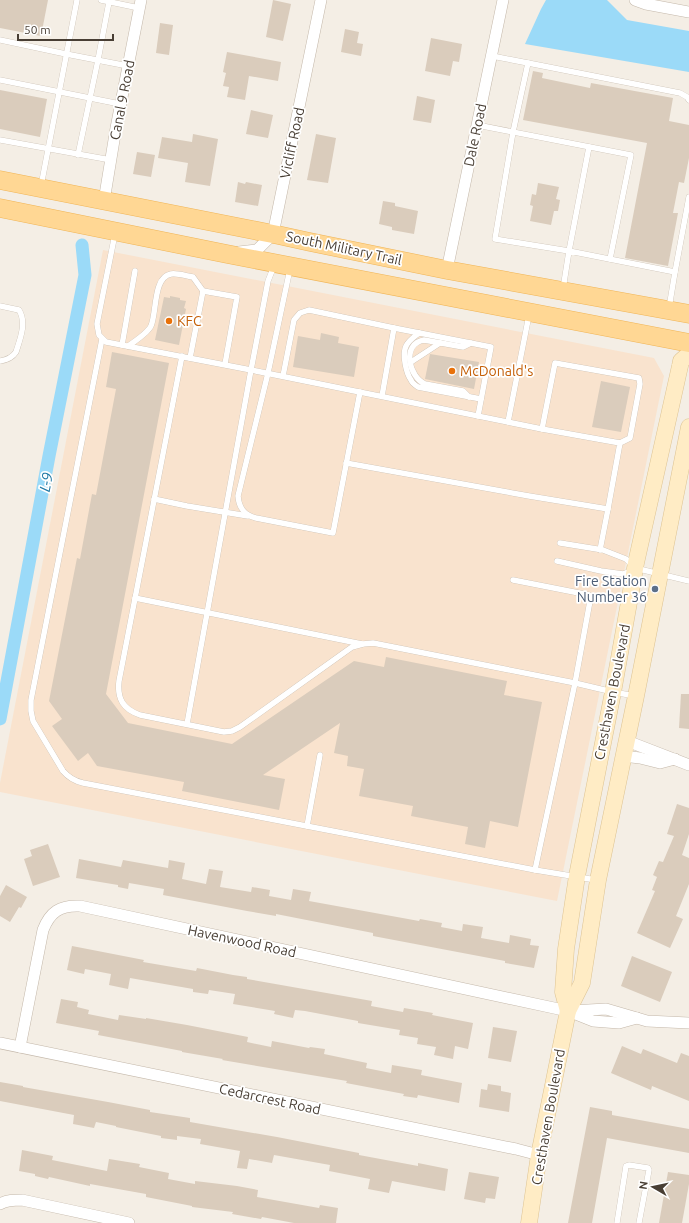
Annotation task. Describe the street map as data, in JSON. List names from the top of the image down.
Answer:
{
  "streets": {
    "main road": ["South Military Trail"],
    "street": [
      "Canal 9 Road",
      "Dale Road",
      "Vicliff Road",
      "Cresthaven Boulevard",
      "Havenwood Road",
      "Cedarcrest Road"
    ]
  },
  "crossings": [
    ["Canal 9 Road", "South Military Trail"],
    ["Dale Road", "South Military Trail"],
    ["Vicliff Road", "South Military Trail"],
    ["Cresthaven Boulevard", "Havenwood Road"],
    ["Cresthaven Boulevard", "Cedarcrest Road"],
    ["Havenwood Road", "Cedarcrest Road"]
  ],
  "water": ["L-9"],
  "places": ["KFC", "McDonald's", "Fire Station Number 36"],
  "scale_bar": "50 m",
  "north": "left"
}
